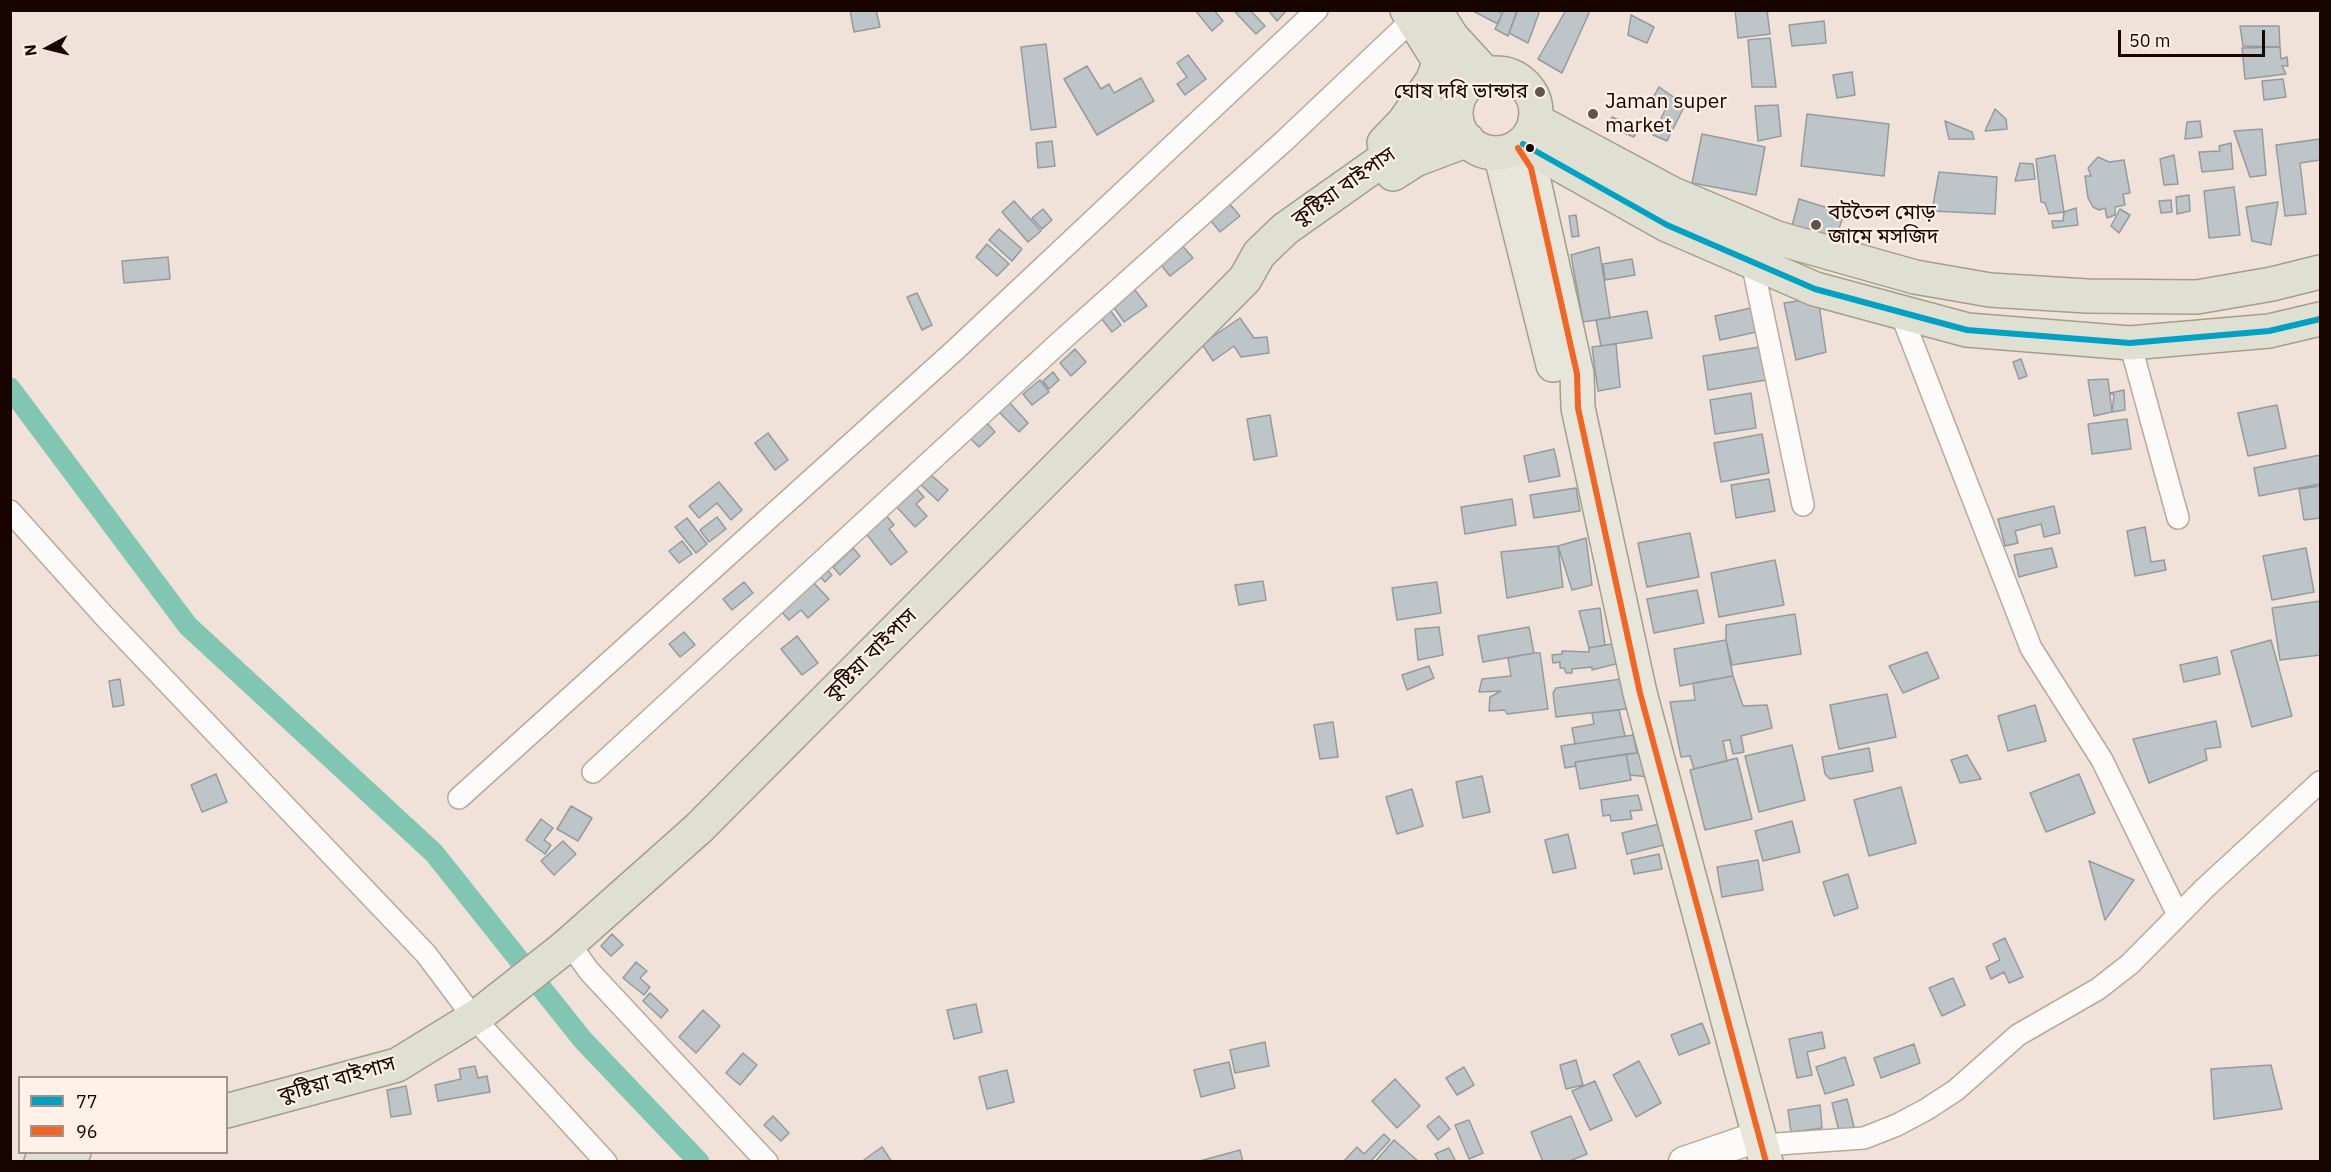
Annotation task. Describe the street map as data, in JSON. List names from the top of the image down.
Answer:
{
  "streets": {
    "highway": ["কুষ্টিয়া বাইপাস"]
  },
  "places": ["ঘোষ দধি ভান্ডার", "Jaman super market", "বটতৈল মোড় জামে মসজিদ"],
  "lines": ["transit line 77", "transit line 96"],
  "legend": ["77", "96"],
  "scale_bar": "50 m",
  "north": "left"
}
